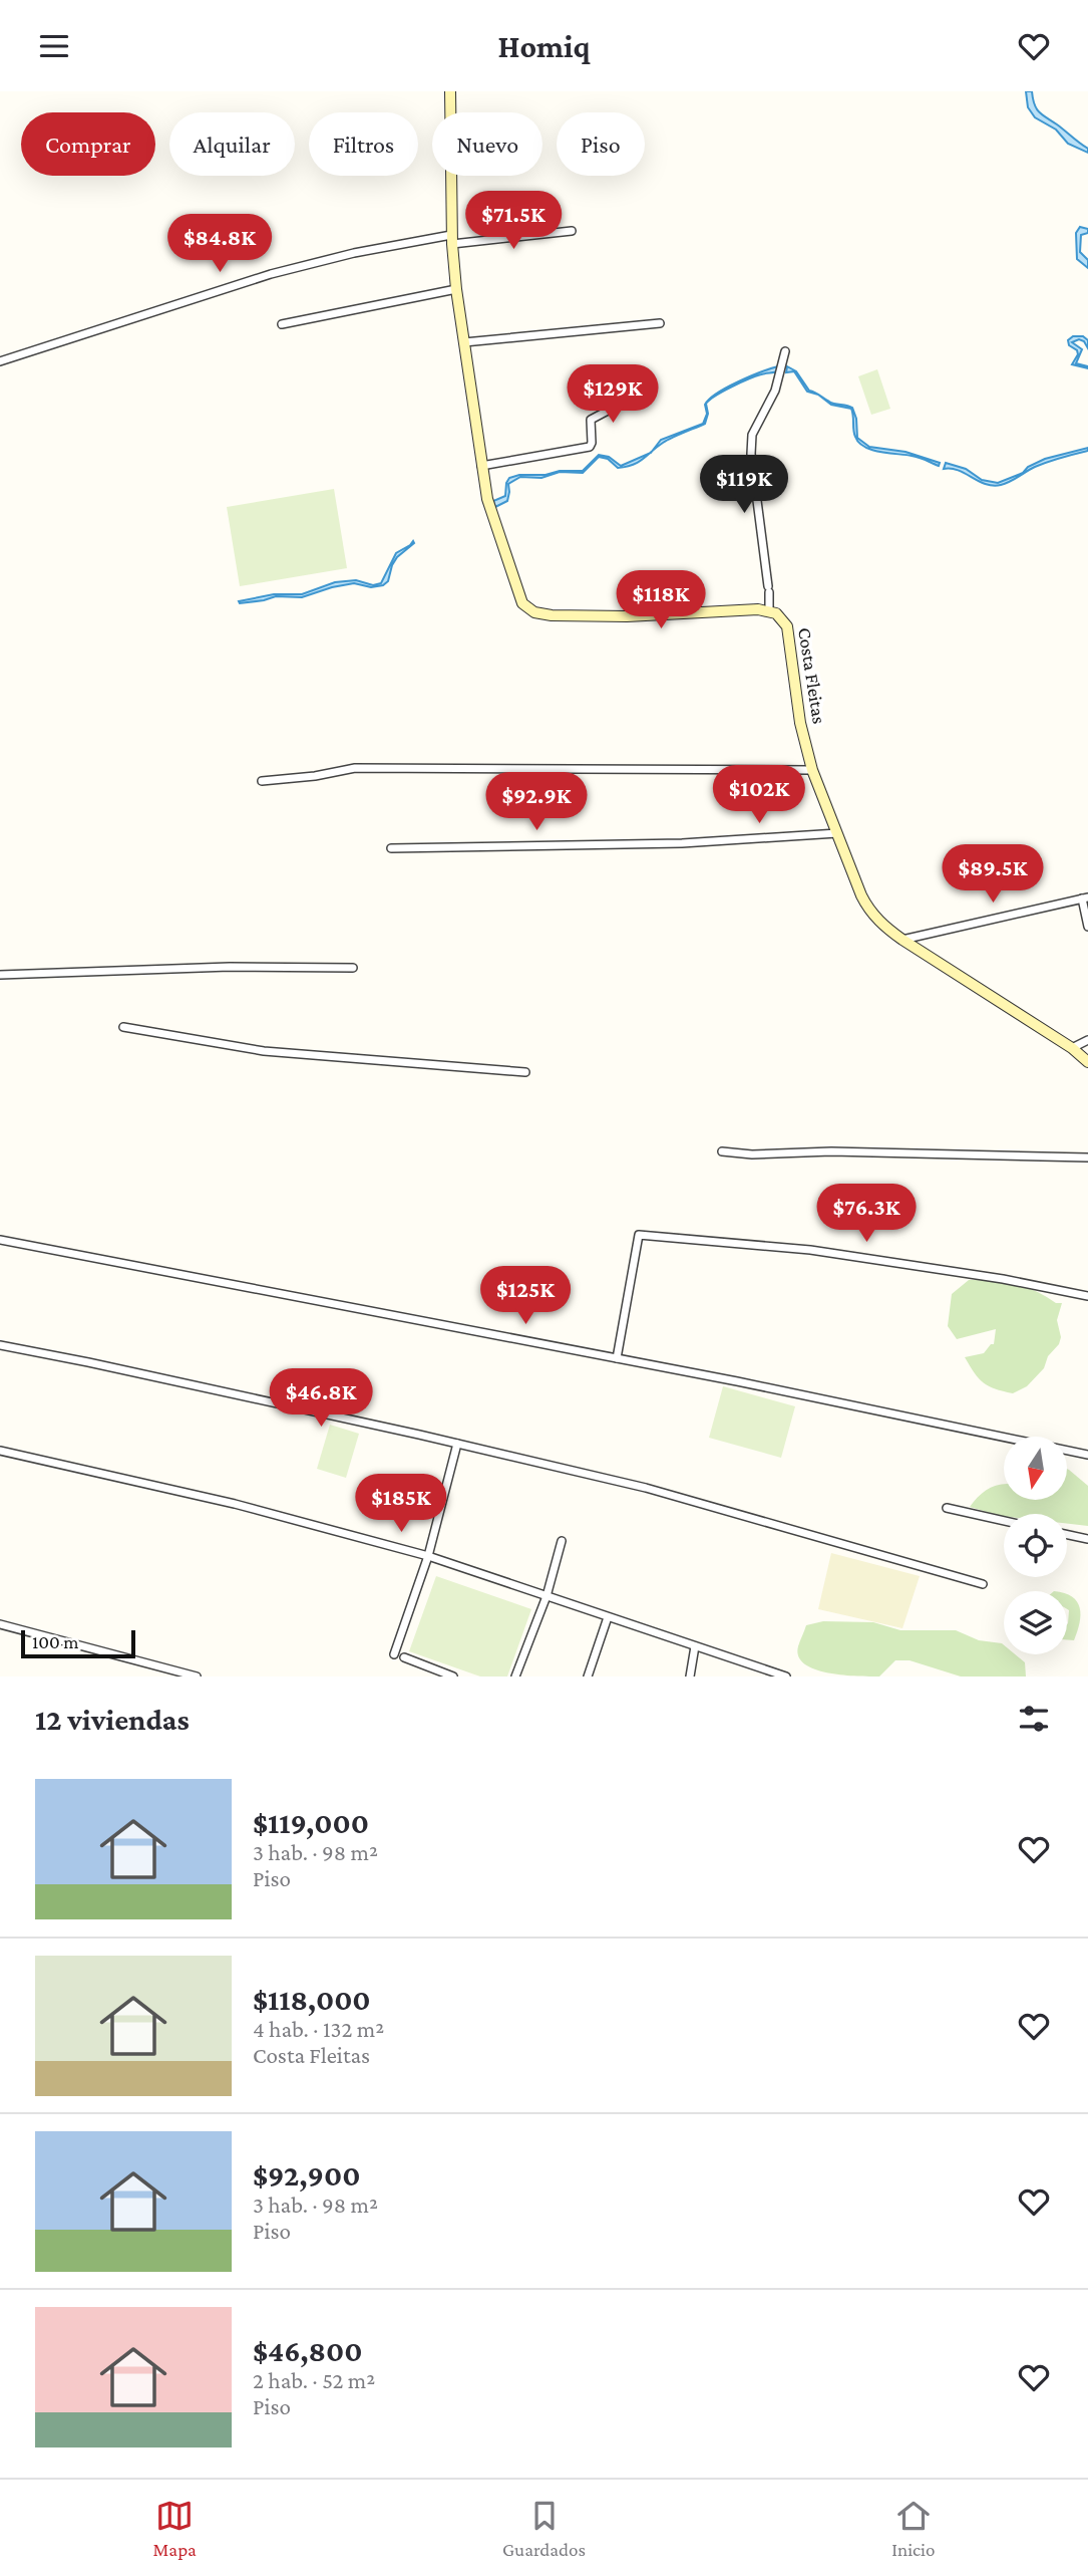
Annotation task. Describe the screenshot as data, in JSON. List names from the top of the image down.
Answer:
{
  "streets": {
    "main road": ["Costa Fleitas"]
  },
  "scale_bar": "100 m",
  "north": "bottom",
  "page": {
    "header": "Homiq",
    "chip": [
      "Comprar",
      "Alquilar",
      "Filtros",
      "Nuevo",
      "Piso"
    ],
    "price": [
      "$71.5K",
      "$84.8K",
      "$129K",
      "$119K",
      "$118K",
      "$102K",
      "$92.9K",
      "$89.5K",
      "$76.3K",
      "$125K",
      "$46.8K",
      "$185K"
    ],
    "scale": "100 m",
    "heading": "12 viviendas",
    "list": [
      {
        "name": "$119,000",
        "note": "3 hab. · 98 m² · Piso"
      },
      {
        "name": "$118,000",
        "note": "4 hab. · 132 m² · Costa Fleitas"
      },
      {
        "name": "$92,900",
        "note": "3 hab. · 98 m² · Piso"
      },
      {
        "name": "$46,800",
        "note": "2 hab. · 52 m² · Piso"
      }
    ],
    "tabs": ["Mapa", "Guardados", "Inicio"]
  }
}
